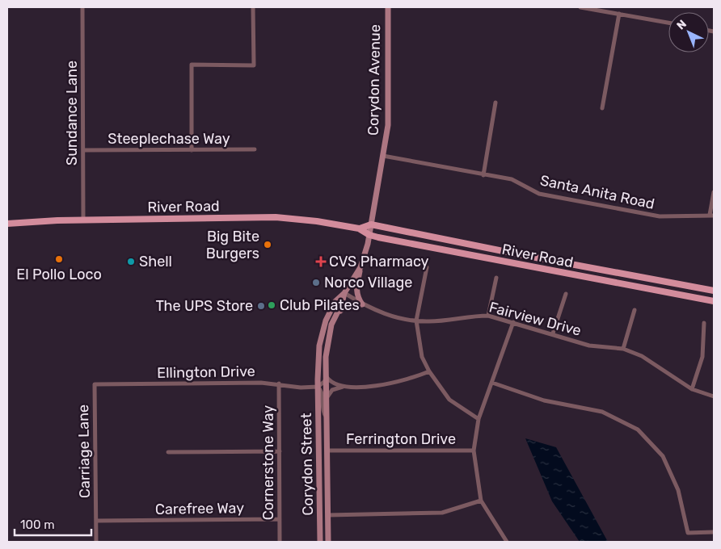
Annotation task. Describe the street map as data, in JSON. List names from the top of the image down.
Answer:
{
  "streets": {
    "main road": ["Corydon Avenue", "River Road", "Corydon Street"],
    "street": [
      "Sundance Lane",
      "Steeplechase Way",
      "Santa Anita Road",
      "Fairview Drive",
      "Ellington Drive",
      "Ferrington Drive",
      "Carriage Lane",
      "Cornerstone Way",
      "Carefree Way"
    ]
  },
  "crossings": [
    ["Corydon Avenue", "Santa Anita Road"],
    ["Corydon Avenue", "River Road"],
    ["Corydon Avenue", "Corydon Street"],
    ["Sundance Lane", "Steeplechase Way"],
    ["Sundance Lane", "River Road"],
    ["River Road", "Corydon Street"],
    ["Fairview Drive", "Corydon Street"],
    ["Ellington Drive", "Carriage Lane"],
    ["Ellington Drive", "Cornerstone Way"],
    ["Ellington Drive", "Corydon Street"],
    ["Ferrington Drive", "Corydon Street"],
    ["Carriage Lane", "Carefree Way"],
    ["Cornerstone Way", "Carefree Way"]
  ],
  "places": {
    "other": [
      "Big Bite Burgers",
      "El Pollo Loco",
      "Shell",
      "Norco Village",
      "Club Pilates",
      "The UPS Store"
    ],
    "health": ["CVS Pharmacy"]
  },
  "scale_bar": "100 m",
  "north": "top left"
}
